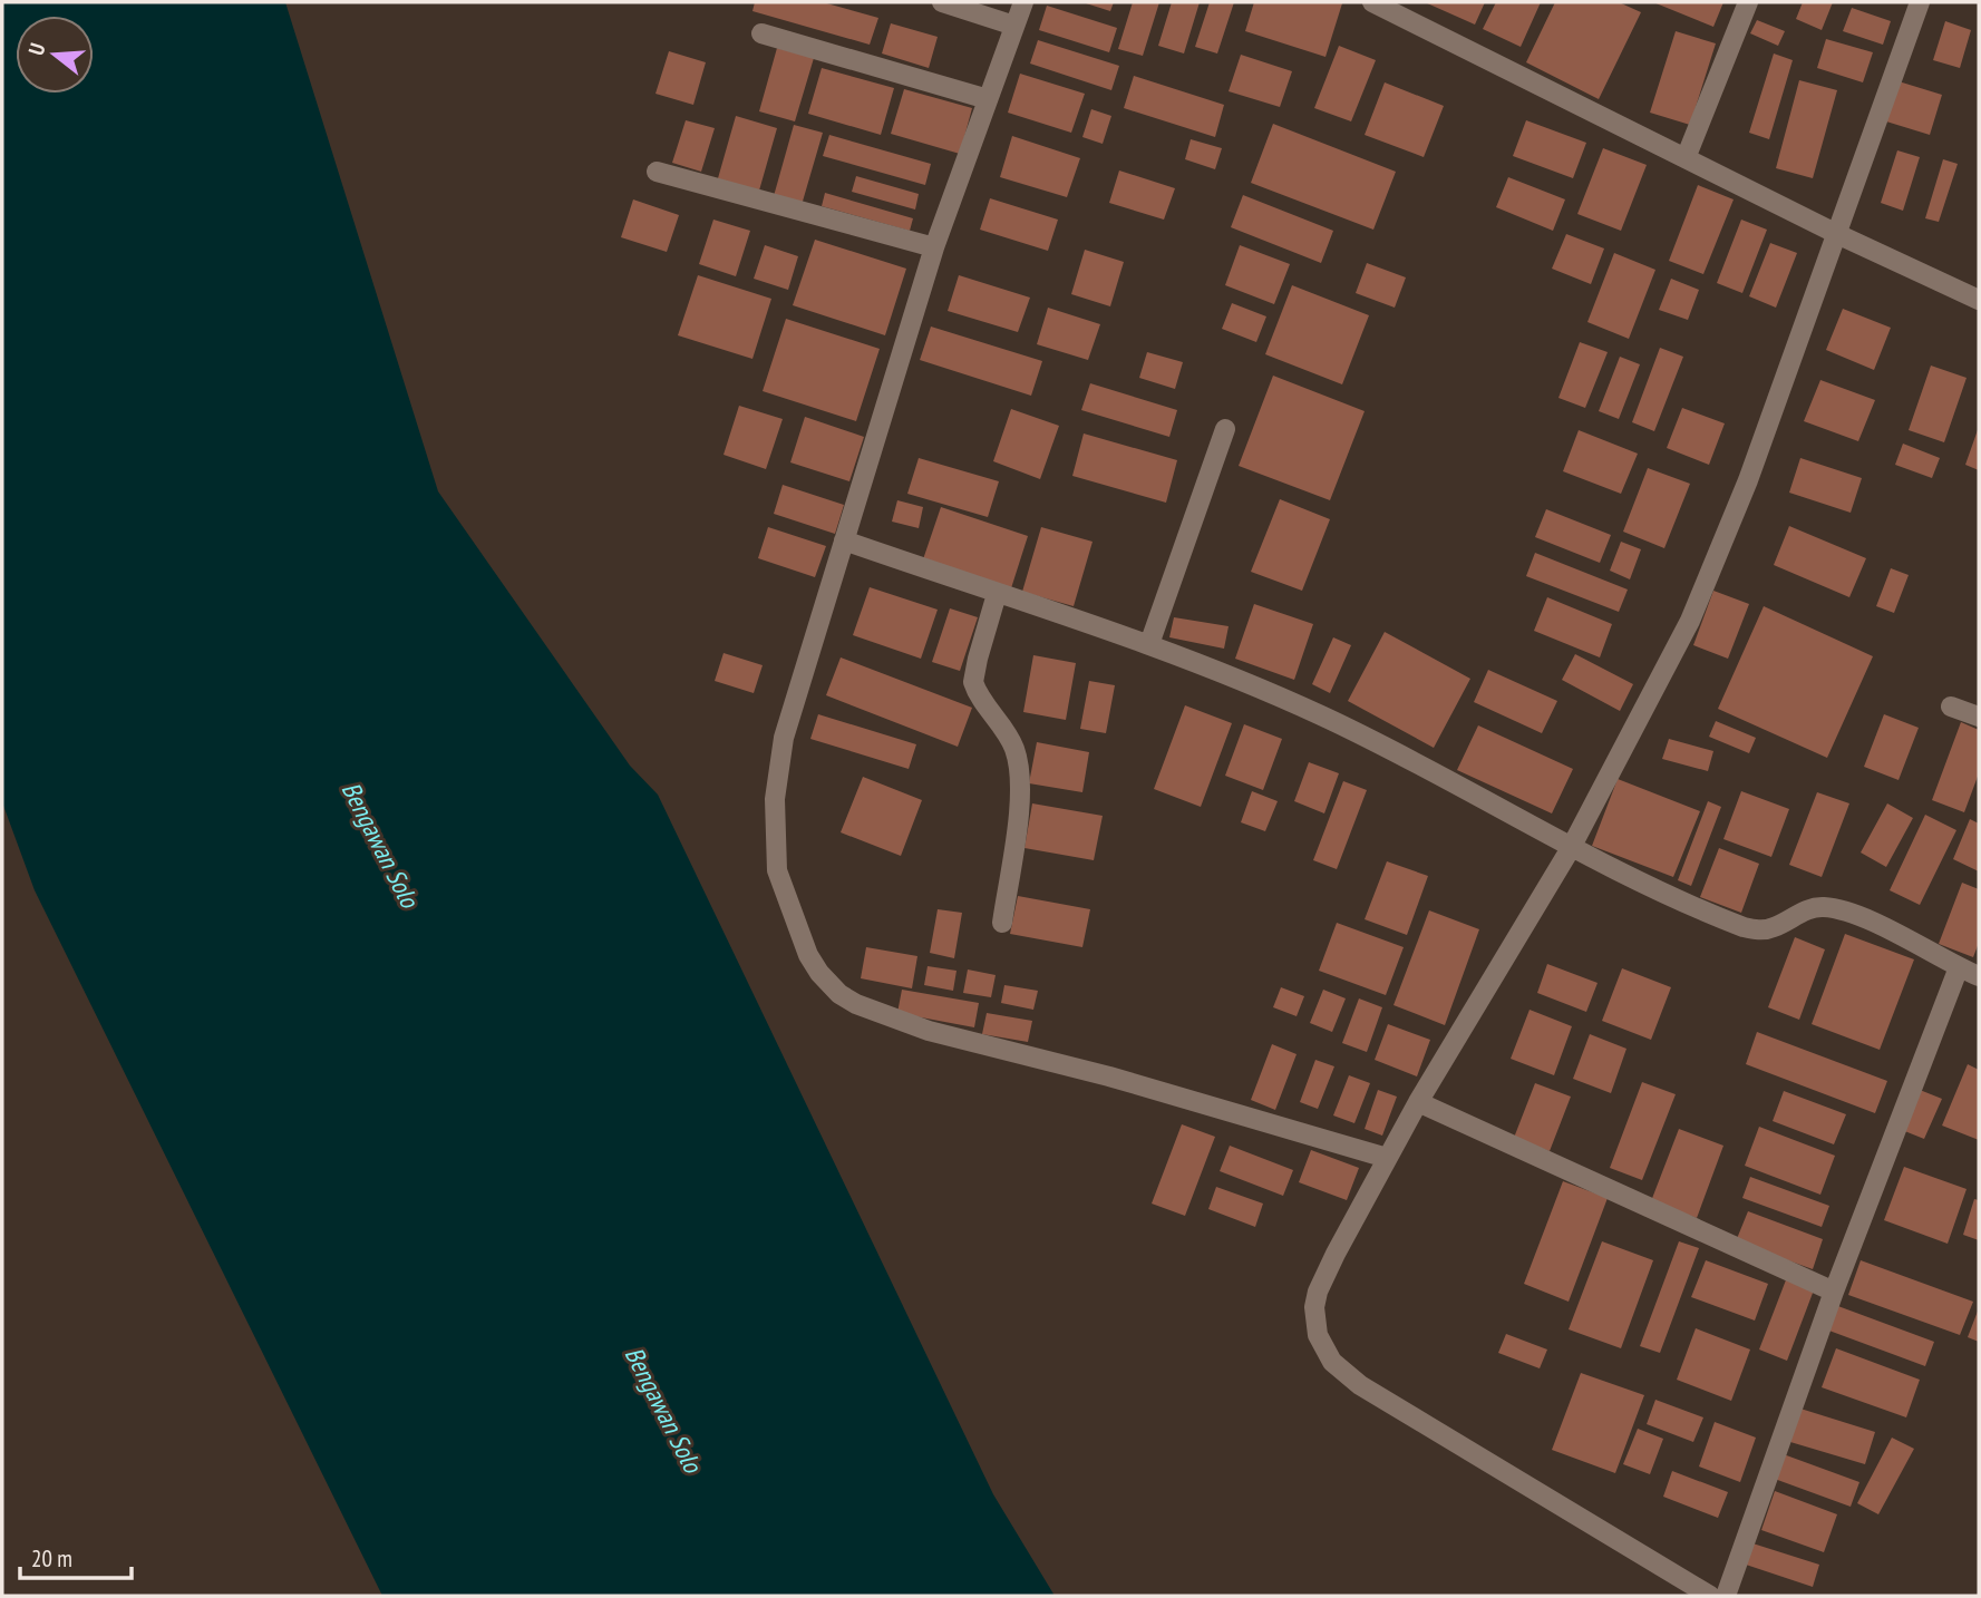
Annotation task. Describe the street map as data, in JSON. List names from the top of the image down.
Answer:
{
  "water": ["Bengawan Solo"],
  "scale_bar": "20 m",
  "north": "left"
}
